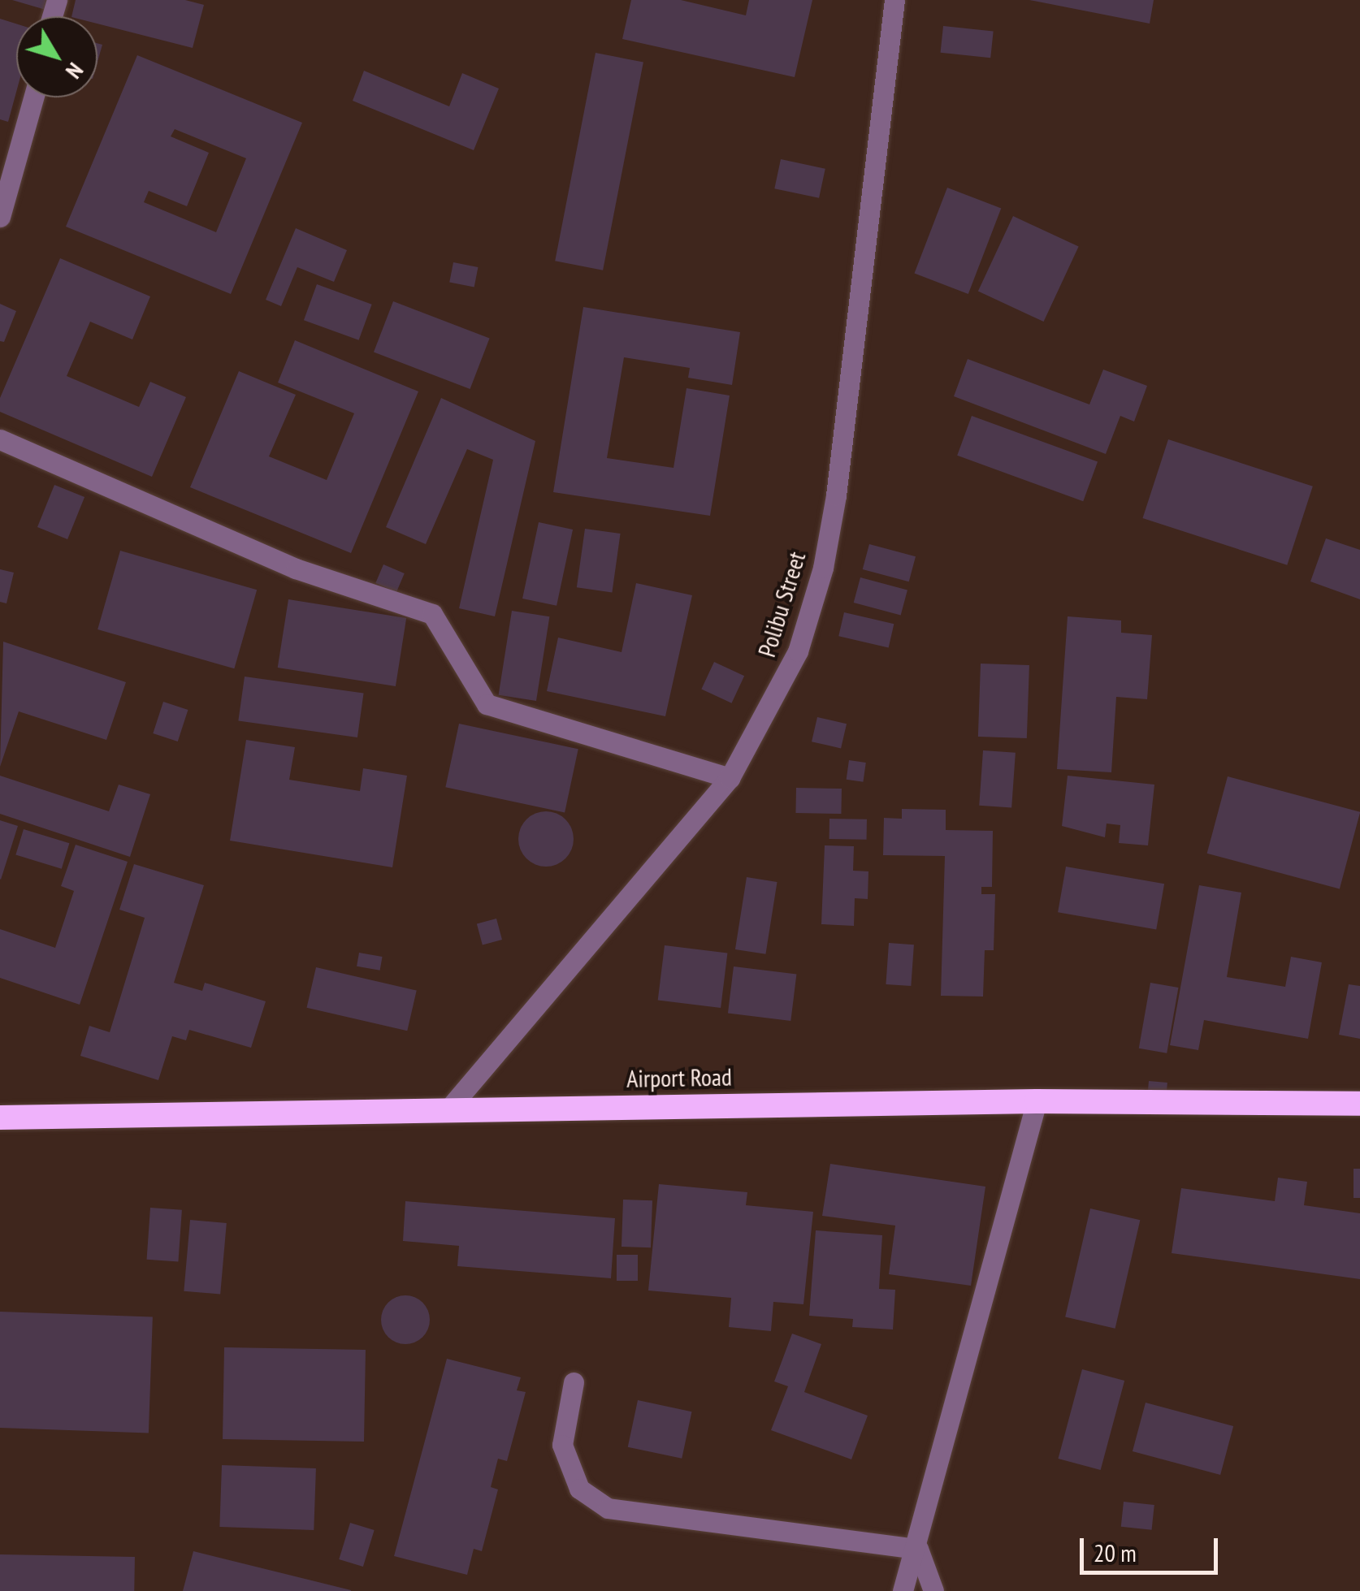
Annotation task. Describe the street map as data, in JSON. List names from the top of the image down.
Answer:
{
  "streets": {
    "highway": ["Airport Road"],
    "street": ["Polibu Street"]
  },
  "crossings": [
    ["Polibu Street", "Airport Road"]
  ],
  "scale_bar": "20 m",
  "north": "bottom right"
}
